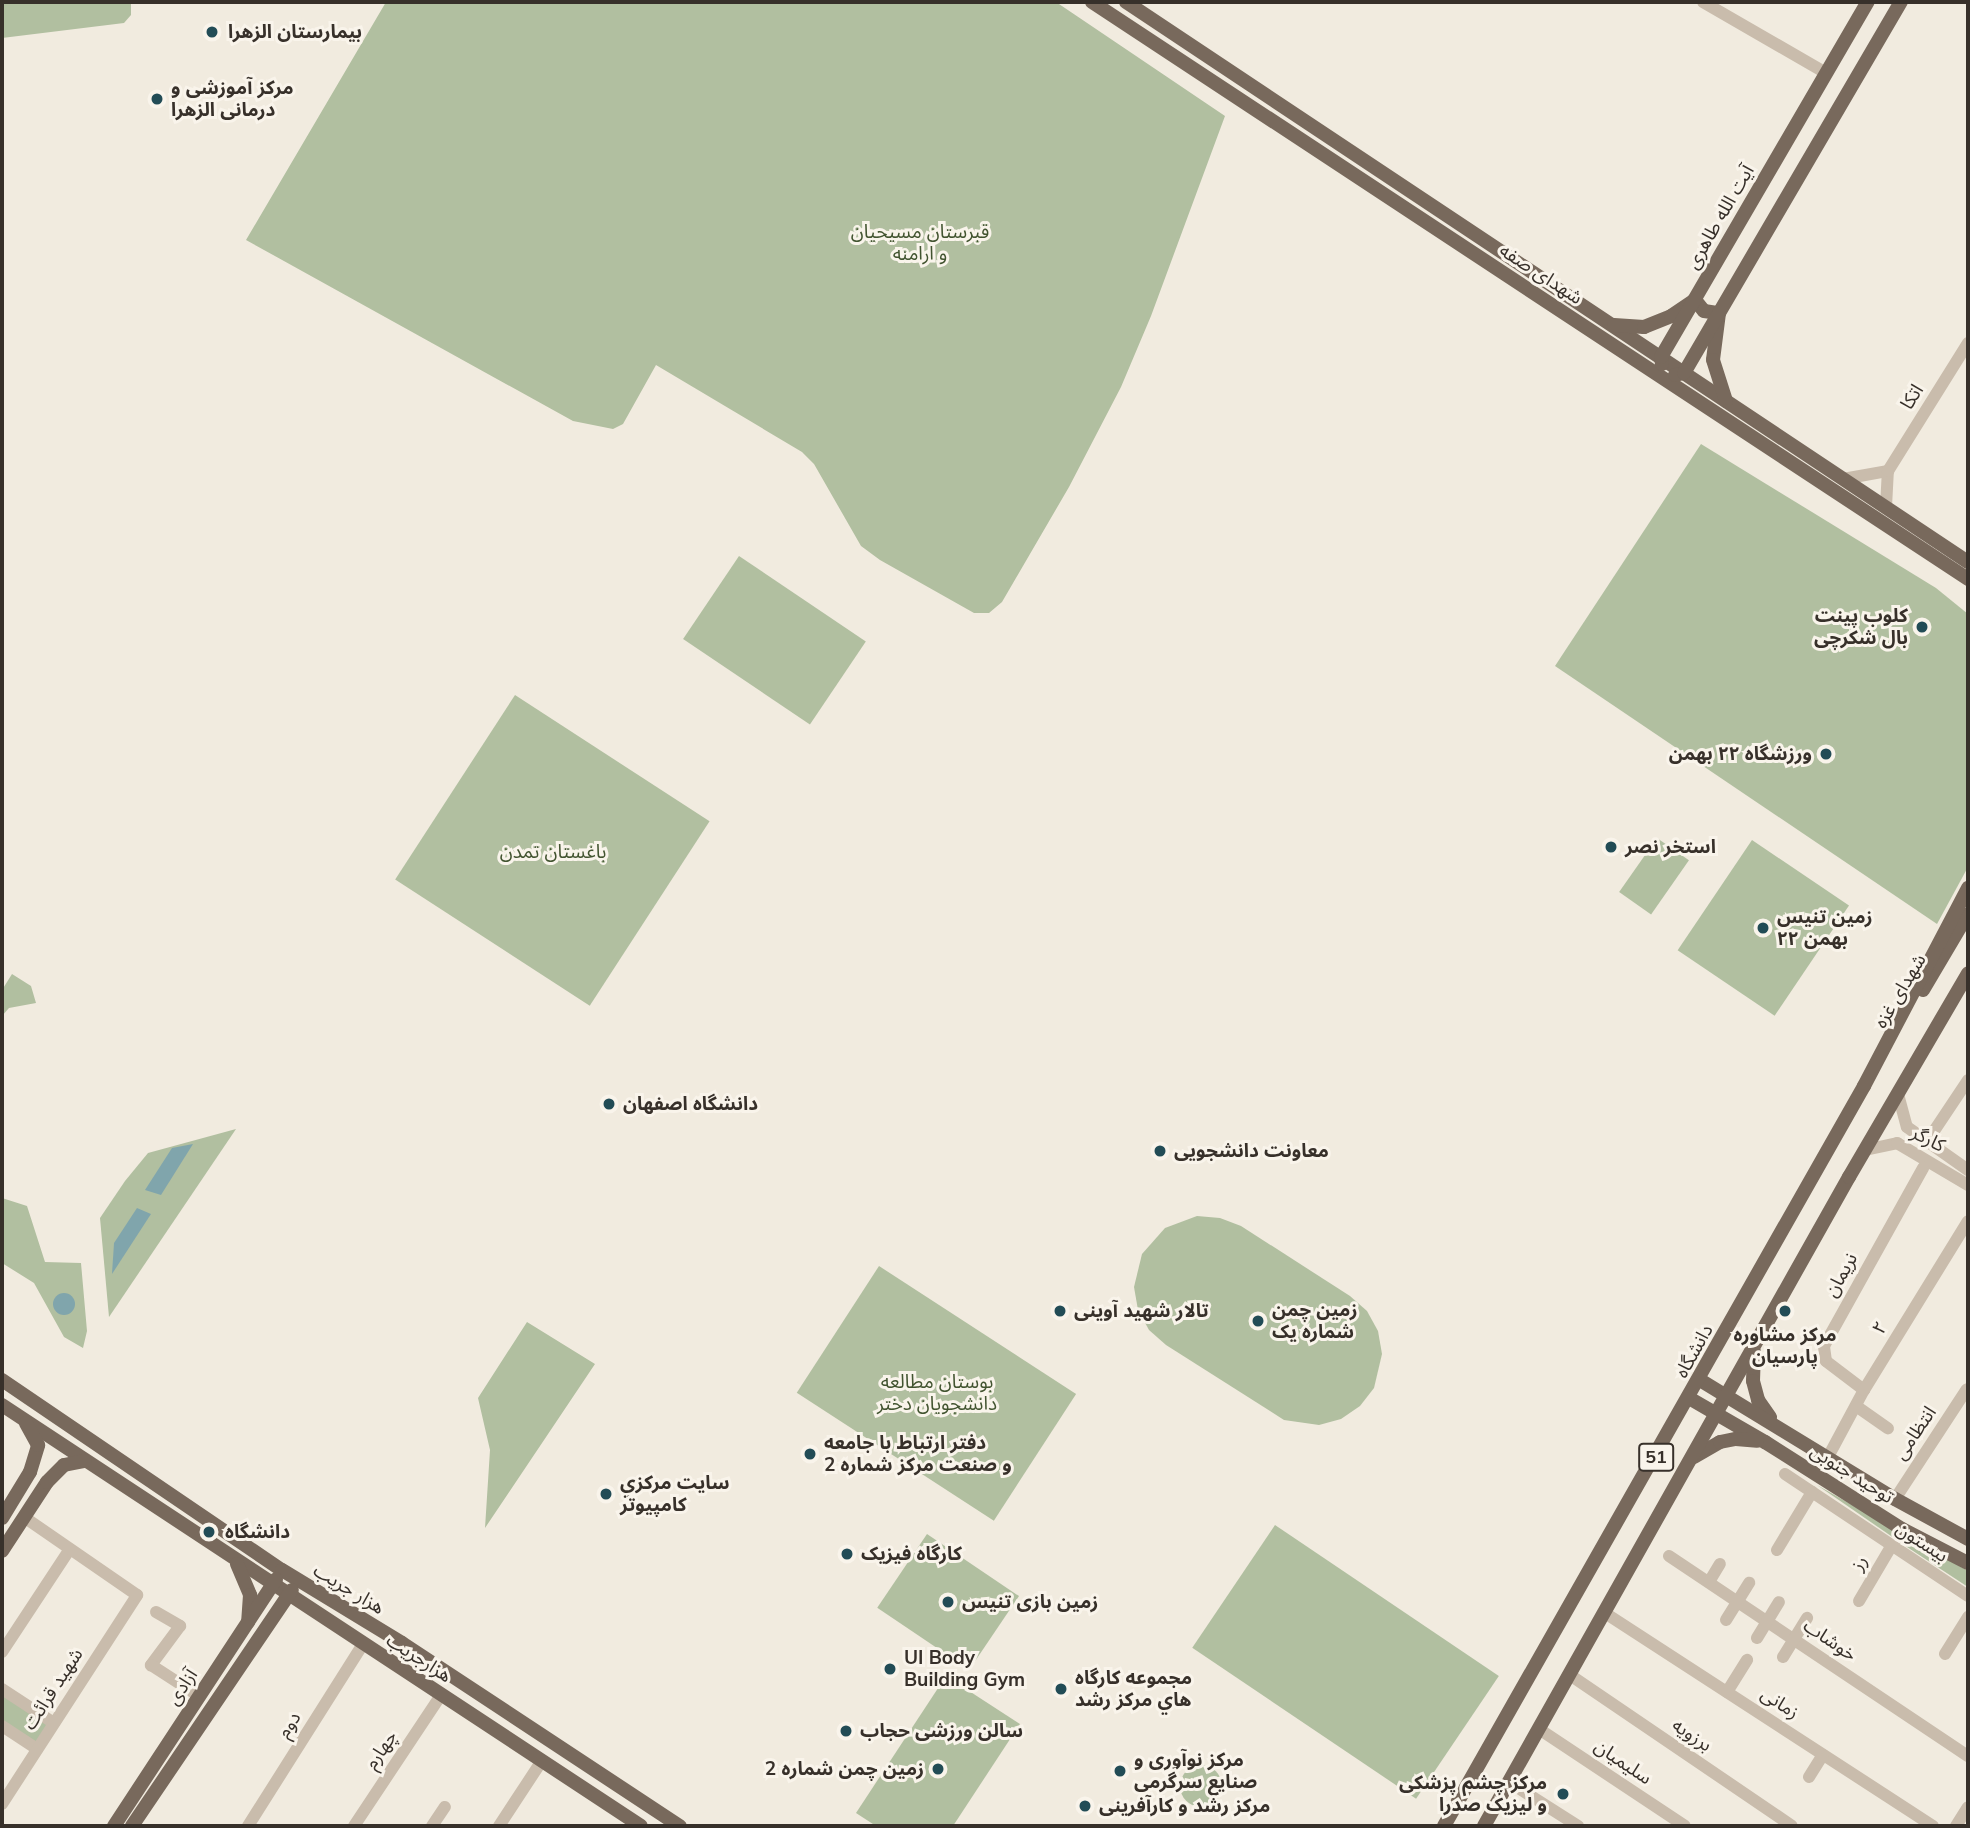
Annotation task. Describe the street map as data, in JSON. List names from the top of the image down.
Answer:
{
  "streets": {
    "main road": [
      "آیت الله طاهری",
      "شهدای صفه",
      "شهدای غزه",
      "دانشگاه",
      "51",
      "توحید جنوبی",
      "هزار جریب",
      "هزارجریب",
      "آزادی"
    ],
    "street": [
      "اتکا",
      "کارگر",
      "نریمان",
      "۲",
      "انتظامی",
      "بیستون",
      "رز",
      "خوشاب",
      "شهید قرائت",
      "زمانی",
      "دوم",
      "برزویه",
      "چهارم",
      "سلیمیان"
    ]
  },
  "crossings": [
    ["آیت الله طاهری", "شهدای صفه"],
    ["شهدای غزه", "دانشگاه"],
    ["کارگر", "51"],
    ["نریمان", "۲"],
    ["۲", "توحید جنوبی"],
    ["دانشگاه", "توحید جنوبی"],
    ["انتظامی", "توحید جنوبی"],
    ["51", "توحید جنوبی"],
    ["51", "زمانی"],
    ["51", "برزویه"],
    ["51", "سلیمیان"],
    ["بیستون", "رز"],
    ["هزار جریب", "آزادی"],
    ["هزارجریب", "آزادی"],
    ["هزارجریب", "دوم"],
    ["هزارجریب", "چهارم"]
  ],
  "parks": ["قبرستان مسیحیان و ارامنه", "باغستان تمدن", "بوستان مطالعه دانشجویان دختر"],
  "places": [
    "بیمارستان الزهرا",
    "مرکز آموزشی و درمانی الزهرا",
    "کلوب پینت بال شکرچی",
    "ورزشگاه ۲۲ بهمن",
    "استخر نصر",
    "زمین تنیس ۲۲ بهمن",
    "دانشگاه اصفهان",
    "معاونت دانشجویی",
    "تالار شهید آوینی",
    "مرکز مشاوره پارسیان",
    "زمین چمن شماره یک",
    "دفتر ارتباط با جامعه و صنعت مرکز شماره 2",
    "سايت مرکزي کامپيوتر",
    "دانشگاه",
    "کارگاه فیزیک",
    "زمین بازی تنیس",
    "UI Body Building Gym",
    "مجموعه کارگاه هاي مرکز رشد",
    "سالن ورزشی حجاب",
    "زمین چمن شماره 2",
    "مرکز نوآوری و صنایع سرگرمی",
    "مرکز چشم پزشکی و لیزیک صدرا",
    "مرکز رشد و کارآفرینی"
  ]
}
